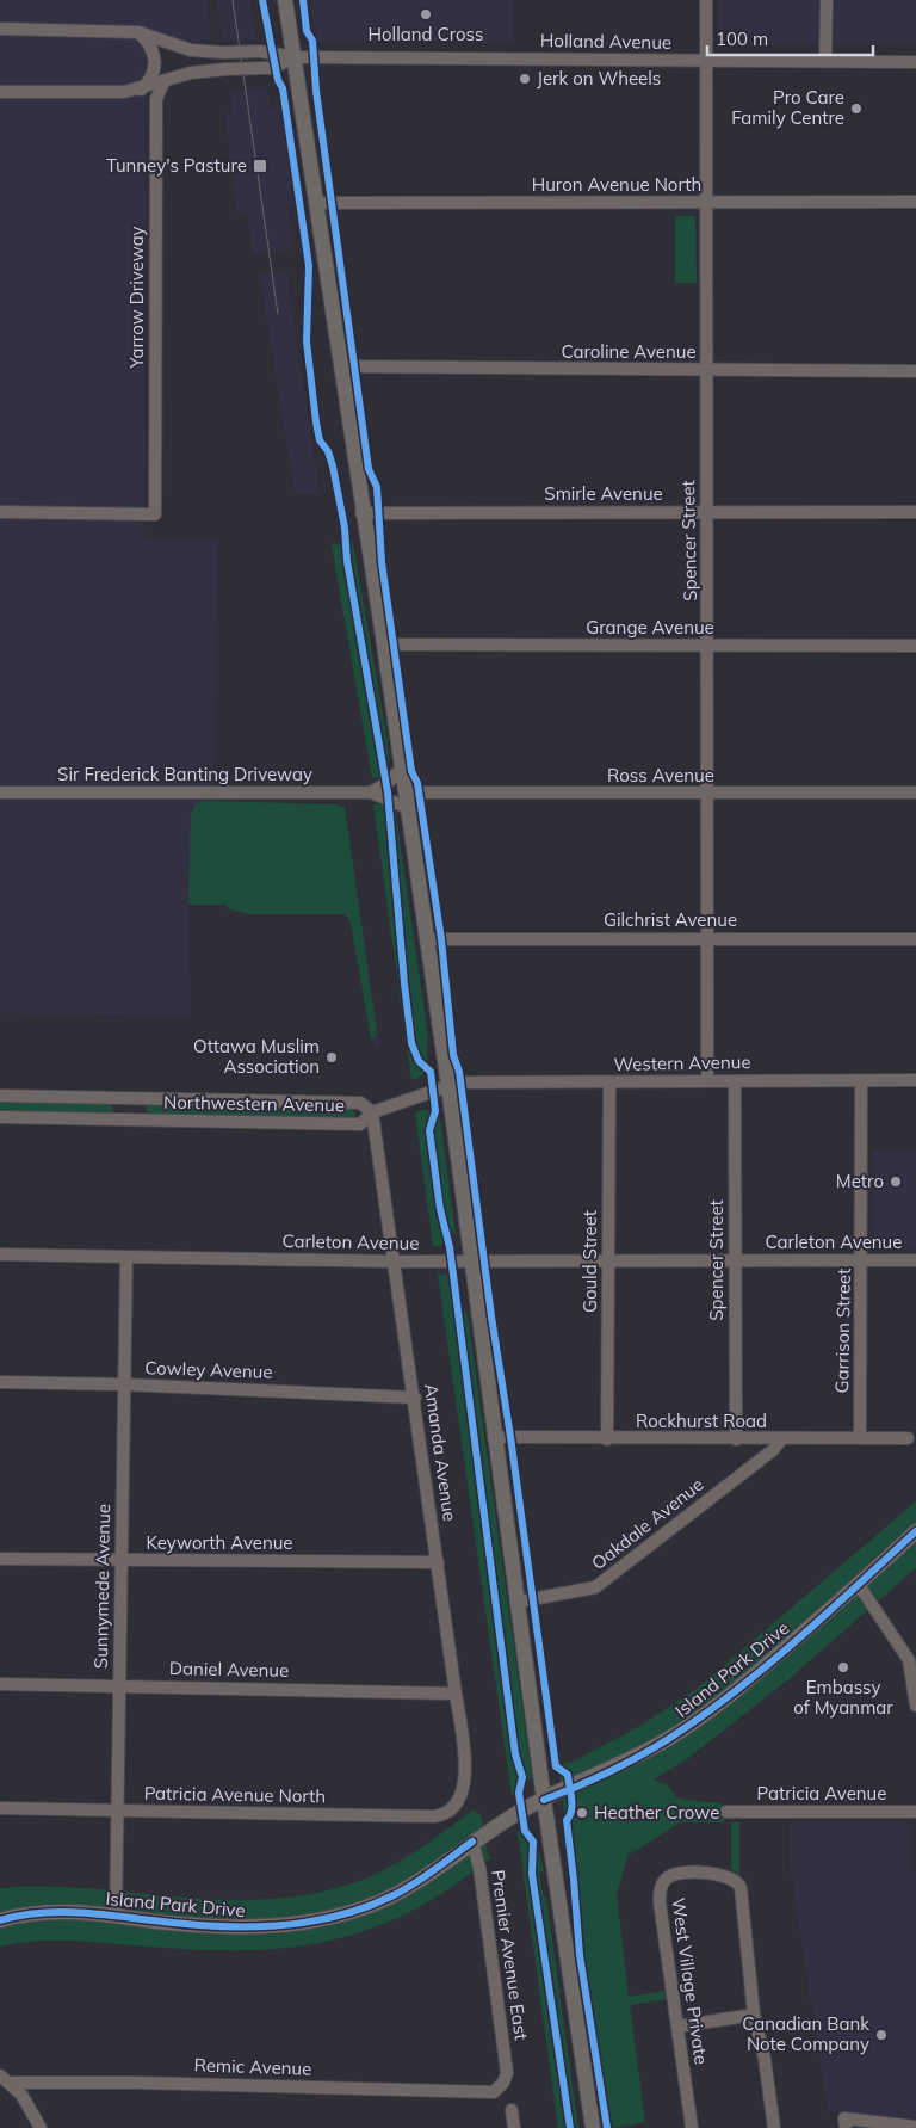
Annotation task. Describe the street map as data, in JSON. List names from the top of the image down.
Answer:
{
  "streets": {
    "main road": ["Island Park Drive"],
    "street": [
      "Holland Avenue",
      "Huron Avenue North",
      "Yarrow Driveway",
      "Caroline Avenue",
      "Smirle Avenue",
      "Spencer Street",
      "Grange Avenue",
      "Sir Frederick Banting Driveway",
      "Ross Avenue",
      "Gilchrist Avenue",
      "Western Avenue",
      "Northwestern Avenue",
      "Carleton Avenue",
      "Gould Street",
      "Garrison Street",
      "Cowley Avenue",
      "Rockhurst Road",
      "Amanda Avenue",
      "Oakdale Avenue",
      "Keyworth Avenue",
      "Sunnymede Avenue",
      "Daniel Avenue",
      "Patricia Avenue",
      "Patricia Avenue North",
      "Premier Avenue East",
      "West Village Private",
      "Remic Avenue"
    ]
  },
  "crossings": [
    ["Holland Avenue", "Spencer Street"],
    ["Huron Avenue North", "Spencer Street"],
    ["Caroline Avenue", "Spencer Street"],
    ["Smirle Avenue", "Spencer Street"],
    ["Spencer Street", "Grange Avenue"],
    ["Spencer Street", "Ross Avenue"],
    ["Spencer Street", "Gilchrist Avenue"],
    ["Spencer Street", "Western Avenue"],
    ["Spencer Street", "Carleton Avenue"],
    ["Spencer Street", "Rockhurst Road"],
    ["Sir Frederick Banting Driveway", "Ross Avenue"],
    ["Western Avenue", "Northwestern Avenue"],
    ["Western Avenue", "Gould Street"],
    ["Western Avenue", "Garrison Street"],
    ["Northwestern Avenue", "Amanda Avenue"],
    ["Carleton Avenue", "Gould Street"],
    ["Carleton Avenue", "Garrison Street"],
    ["Carleton Avenue", "Amanda Avenue"],
    ["Carleton Avenue", "Sunnymede Avenue"],
    ["Gould Street", "Rockhurst Road"],
    ["Garrison Street", "Rockhurst Road"],
    ["Cowley Avenue", "Amanda Avenue"],
    ["Cowley Avenue", "Sunnymede Avenue"],
    ["Rockhurst Road", "Oakdale Avenue"],
    ["Amanda Avenue", "Keyworth Avenue"],
    ["Amanda Avenue", "Daniel Avenue"],
    ["Amanda Avenue", "Patricia Avenue North"],
    ["Keyworth Avenue", "Sunnymede Avenue"],
    ["Sunnymede Avenue", "Daniel Avenue"],
    ["Sunnymede Avenue", "Island Park Drive"],
    ["Sunnymede Avenue", "Patricia Avenue North"],
    ["Island Park Drive", "Premier Avenue East"],
    ["Premier Avenue East", "Remic Avenue"]
  ],
  "places": {
    "other": [
      "Holland Cross",
      "Jerk on Wheels",
      "Pro Care Family Centre",
      "Ottawa Muslim Association",
      "Metro",
      "Embassy of Myanmar",
      "Heather Crowe",
      "Canadian Bank Note Company"
    ],
    "transit": ["Tunney's Pasture"]
  },
  "scale_bar": "100 m"
}
